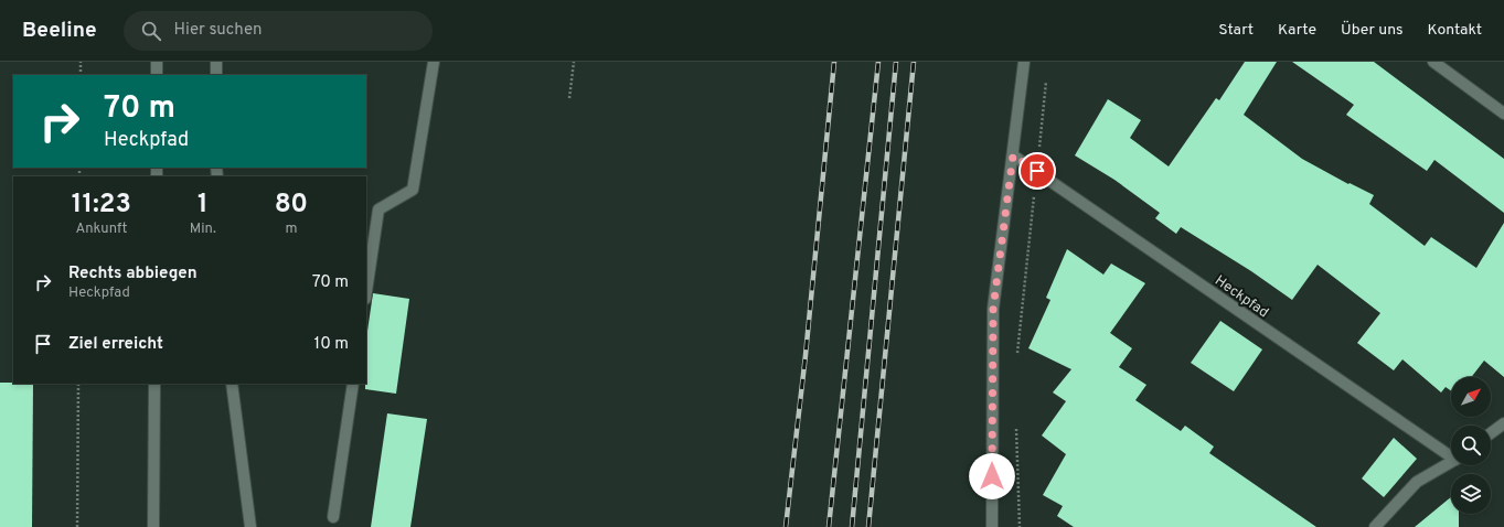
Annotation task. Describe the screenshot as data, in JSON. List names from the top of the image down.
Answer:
{
  "streets": {
    "street": ["Heckpfad"]
  },
  "north": "top right",
  "page": {
    "header": "Beeline",
    "search": "Hier suchen",
    "nav": [
      "Start",
      "Karte",
      "Über uns",
      "Kontakt"
    ],
    "turn": ["70 m", "Heckpfad"],
    "eta": [
      "11:23",
      "Ankunft",
      "1",
      "Min.",
      "80",
      "m"
    ],
    "list": [
      {
        "name": "Rechts abbiegen",
        "note": "Heckpfad",
        "value": "70 m"
      },
      {
        "name": "Ziel erreicht",
        "value": "10 m"
      }
    ]
  }
}
